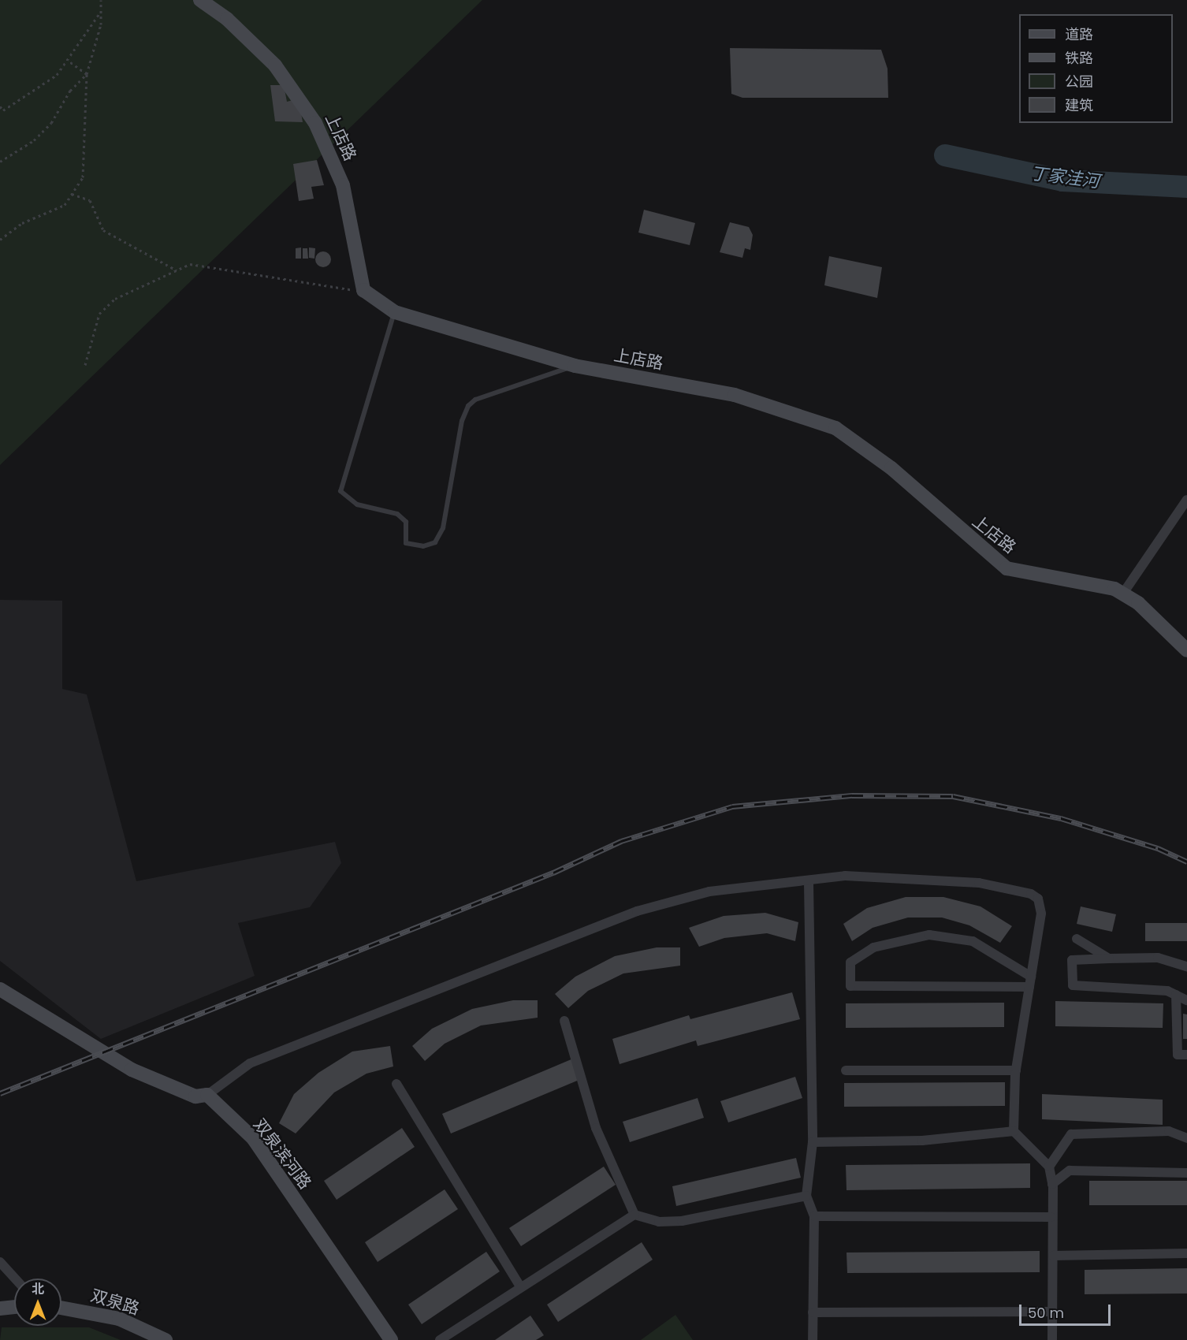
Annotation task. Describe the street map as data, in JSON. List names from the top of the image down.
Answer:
{
  "streets": {
    "street": ["上店路", "双泉滨河路", "双泉路"]
  },
  "water": ["丁家洼河"],
  "legend": [
    "道路",
    "铁路",
    "公园",
    "建筑"
  ],
  "scale_bar": "50 m",
  "north": "top"
}
